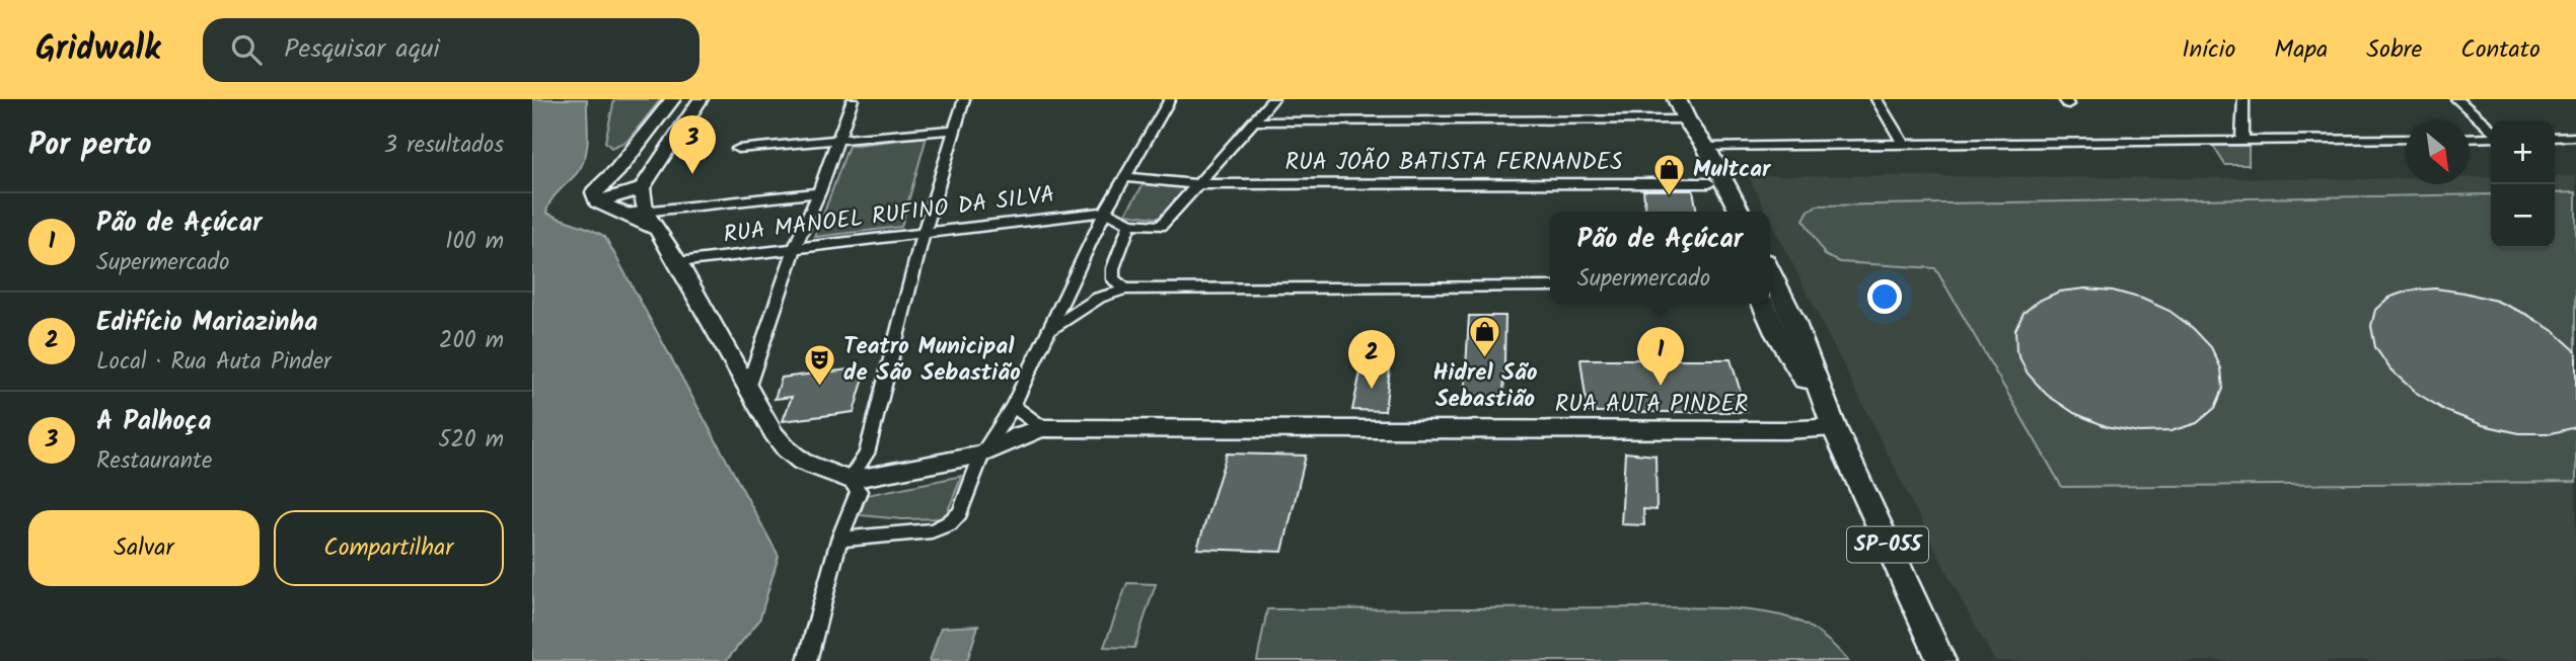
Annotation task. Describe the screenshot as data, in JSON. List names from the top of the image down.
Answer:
{
  "streets": {
    "main road": ["RUA AUTA PINDER", "SP-055"],
    "street": ["RUA JOÃO BATISTA FERNANDES", "RUA MANOEL RUFINO DA SILVA"]
  },
  "crossings": [
    ["RUA AUTA PINDER", "SP-055"]
  ],
  "places": {
    "shop": ["Multcar", "Hidrel São Sebastião"],
    "theatre": ["Teatro Municipal de São Sebastião"]
  },
  "north": "bottom right",
  "page": {
    "header": "Gridwalk",
    "search": "Pesquisar aqui",
    "nav": [
      "Início",
      "Mapa",
      "Sobre",
      "Contato"
    ],
    "heading": ["Por perto", "3 resultados"],
    "pins": ["3", "1", "2"],
    "map_buttons": ["+", "−"],
    "list": [
      {
        "mark": "1",
        "name": "Pão de Açúcar",
        "note": "Supermercado",
        "value": "100 m"
      },
      {
        "mark": "2",
        "name": "Edifício Mariazinha",
        "note": "Local · Rua Auta Pinder",
        "value": "200 m"
      },
      {
        "mark": "3",
        "name": "A Palhoça",
        "note": "Restaurante",
        "value": "520 m"
      }
    ],
    "popup": ["Pão de Açúcar", "Supermercado"],
    "buttons": ["Salvar", "Compartilhar"]
  }
}
